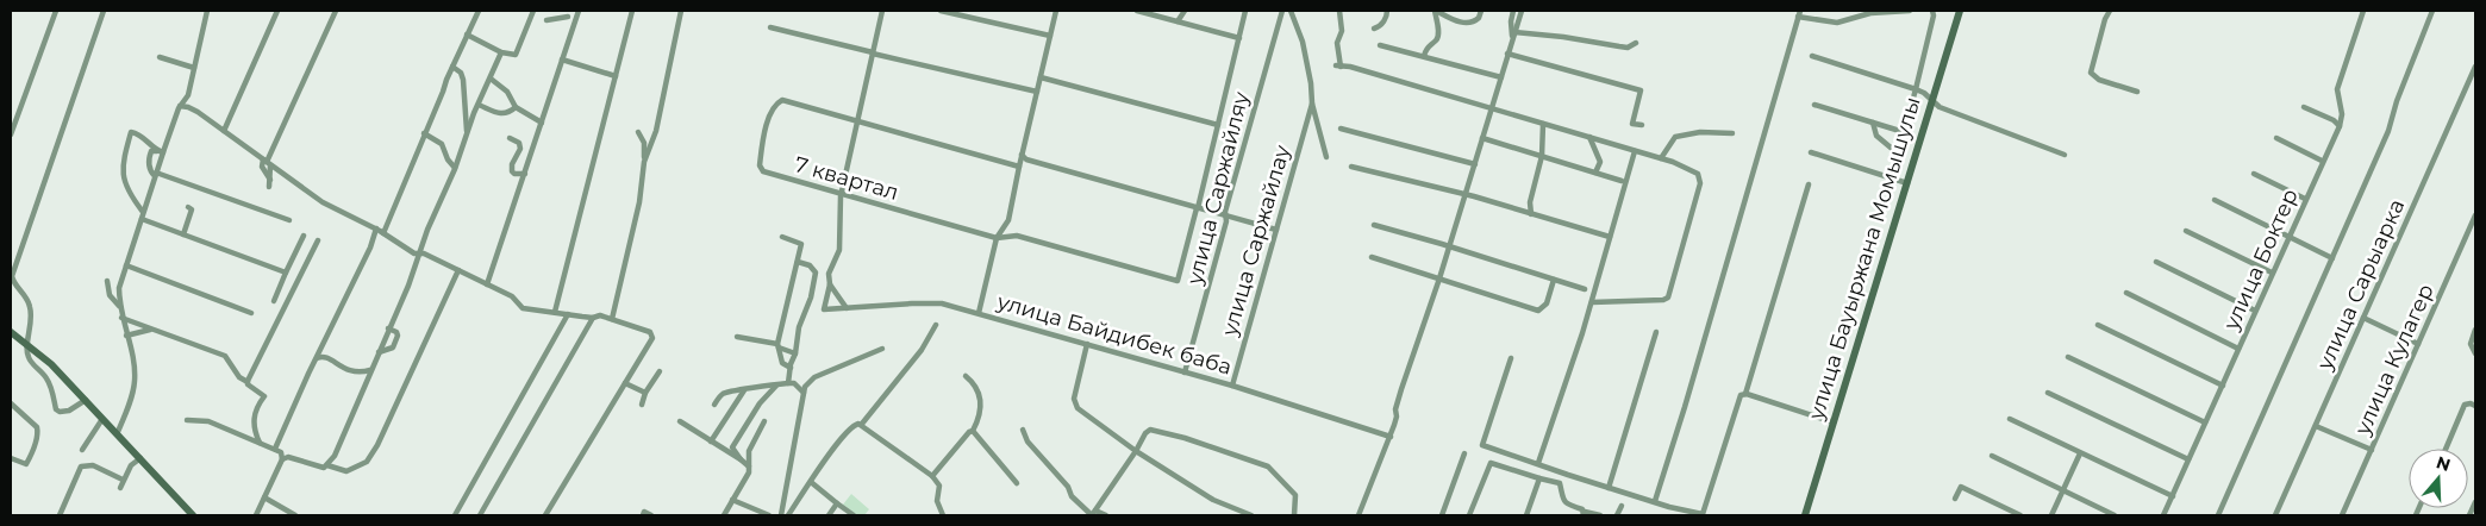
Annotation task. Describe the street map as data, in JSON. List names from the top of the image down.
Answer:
{
  "streets": {
    "street": [
      "7 квартал",
      "улица Саржайляу",
      "улица Саржайлау",
      "улица Бауыржана Момышулы",
      "улица Боктер",
      "улица Сарыарка",
      "улица Байдибек баба",
      "улица Кулагер"
    ]
  },
  "crossings": [
    ["улица Саржайляу", "улица Байдибек баба"],
    ["улица Саржайлау", "улица Байдибек баба"]
  ],
  "north": "top"
}
